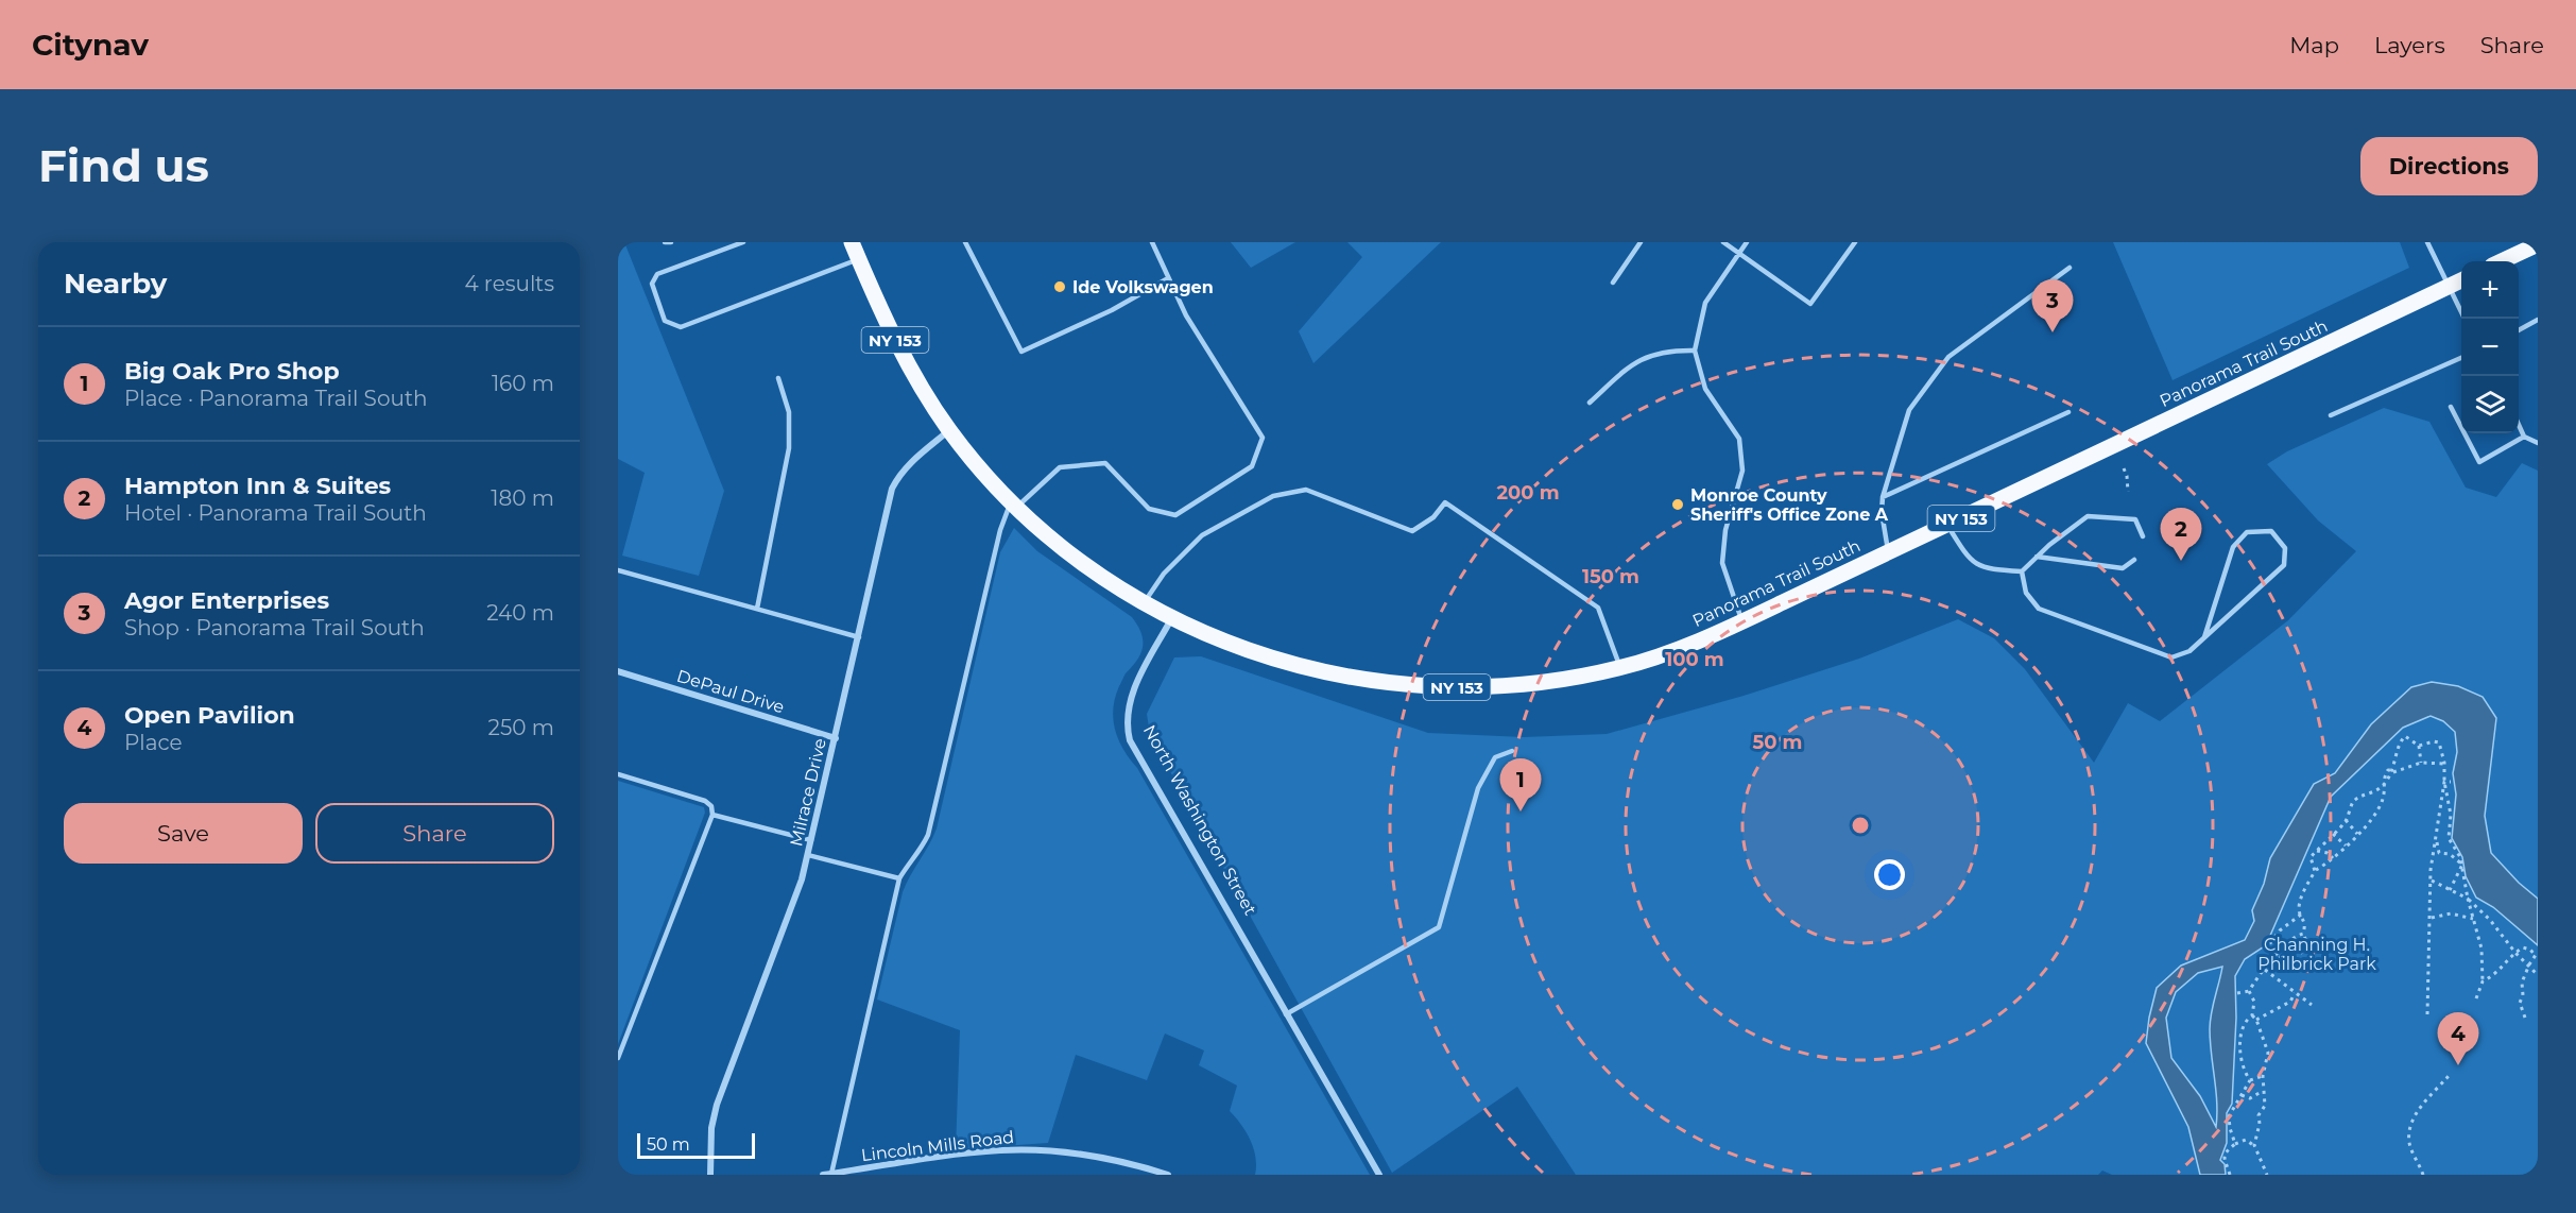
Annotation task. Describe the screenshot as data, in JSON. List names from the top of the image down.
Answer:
{
  "streets": {
    "main road": ["NY 153", "Panorama Trail South"],
    "street": [
      "DePaul Drive",
      "Milrace Drive",
      "North Washington Street",
      "Lincoln Mills Road"
    ]
  },
  "crossings": [
    ["NY 153", "Panorama Trail South"],
    ["NY 153", "Milrace Drive"],
    ["NY 153", "North Washington Street"],
    ["Panorama Trail South", "North Washington Street"],
    ["DePaul Drive", "Milrace Drive"]
  ],
  "parks": ["Channing H. Philbrick Park"],
  "places": ["Ide Volkswagen", "Monroe County Sheriff's Office Zone A"],
  "scale_bar": "50 m",
  "page": {
    "header": "Citynav",
    "nav": ["Map", "Layers", "Share"],
    "buttons": [
      "Directions",
      ["Save", "Share"]
    ],
    "title": "Find us",
    "heading": ["Nearby", "4 results"],
    "map_buttons": ["+", "−"],
    "pins": [
      "3",
      "2",
      "1",
      "4"
    ],
    "list": [
      {
        "mark": "1",
        "name": "Big Oak Pro Shop",
        "note": "Place · Panorama Trail South",
        "value": "160 m"
      },
      {
        "mark": "2",
        "name": "Hampton Inn & Suites",
        "note": "Hotel · Panorama Trail South",
        "value": "180 m"
      },
      {
        "mark": "3",
        "name": "Agor Enterprises",
        "note": "Shop · Panorama Trail South",
        "value": "240 m"
      },
      {
        "mark": "4",
        "name": "Open Pavilion",
        "note": "Place",
        "value": "250 m"
      }
    ],
    "scale": "50 m"
  },
  "rings": [
    "200 m",
    "150 m",
    "100 m",
    "50 m"
  ]
}
